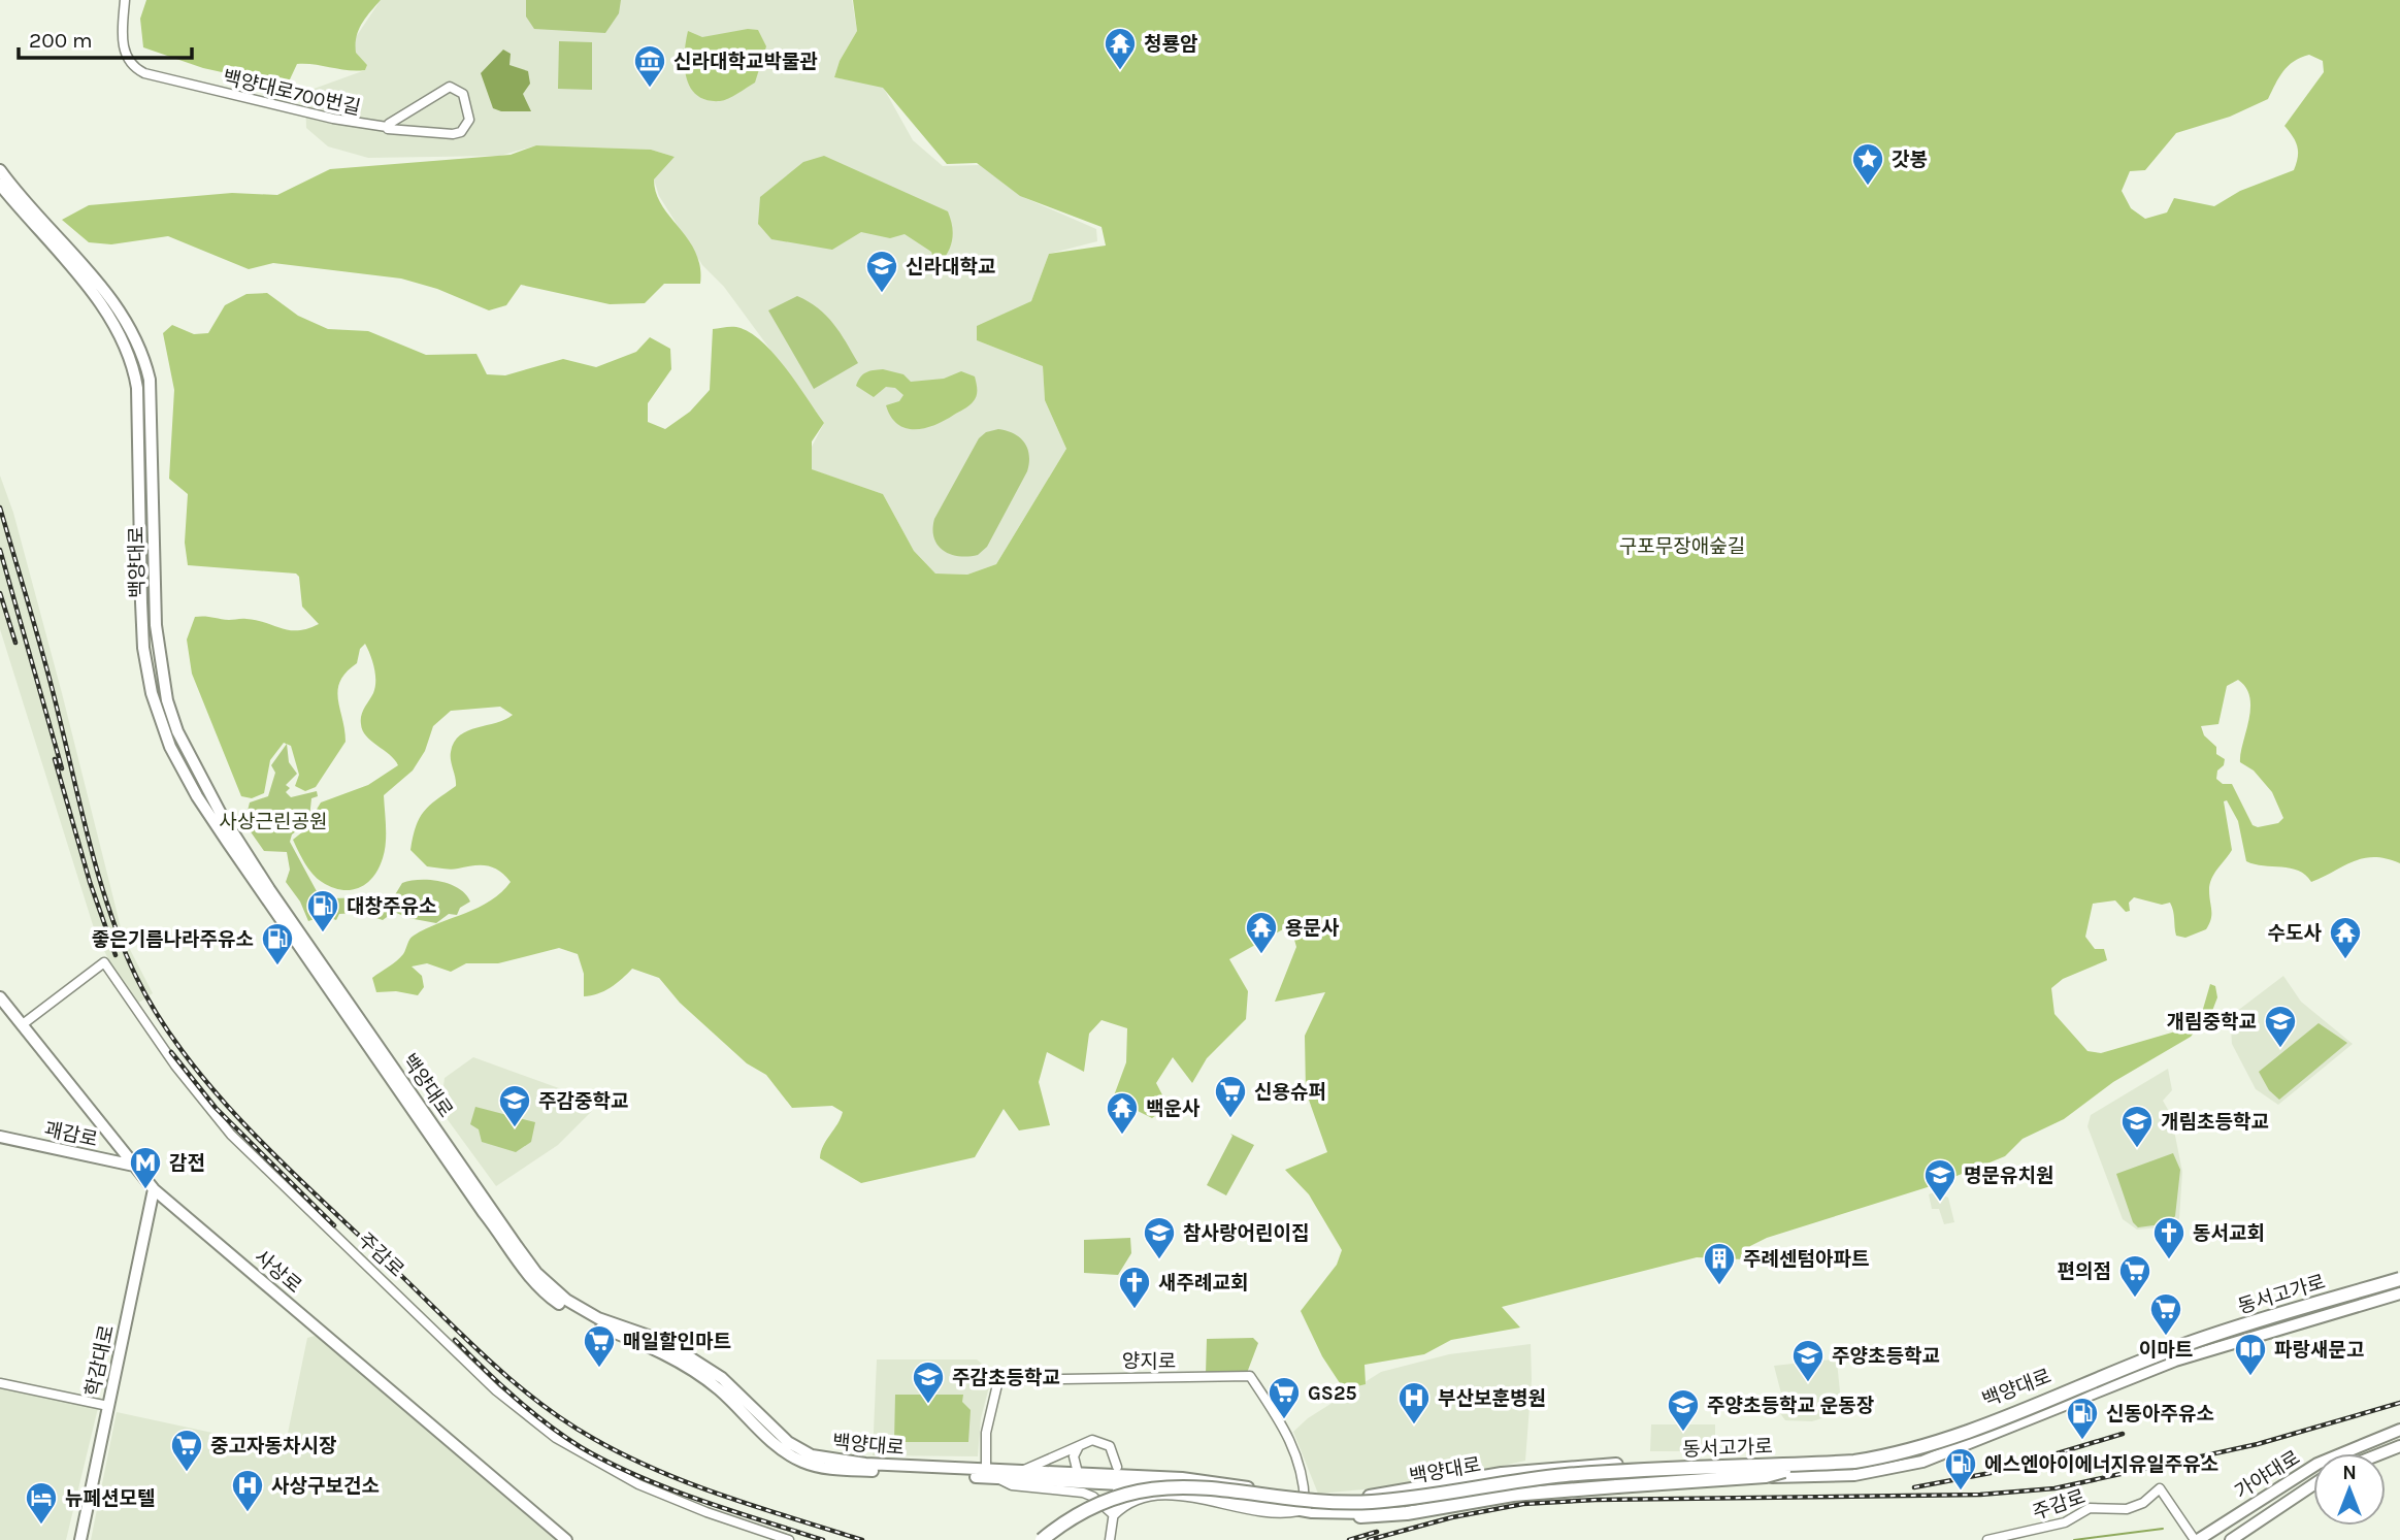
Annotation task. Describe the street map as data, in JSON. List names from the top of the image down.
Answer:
{
  "streets": {
    "highway": ["동서고가로"],
    "main road": [
      "백양대로",
      "괘감로",
      "사상로",
      "학감대로",
      "가야대로"
    ],
    "street": ["백양대로700번길", "주감로", "양지로"]
  },
  "crossings": [
    ["백양대로", "양지로"],
    ["괘감로", "사상로"],
    ["주감로", "사상로"],
    ["주감로", "가야대로"],
    ["사상로", "학감대로"]
  ],
  "parks": ["구포무장애숲길", "사상근린공원"],
  "places": {
    "temple": [
      "청룡암",
      "용문사",
      "수도사",
      "백운사"
    ],
    "museum": ["신라대학교박물관"],
    "place": ["갓봉"],
    "school or university": [
      "신라대학교",
      "개림중학교",
      "주감중학교",
      "개림초등학교",
      "명문유치원",
      "참사랑어린이집",
      "주양초등학교",
      "주감초등학교",
      "주양초등학교 운동장"
    ],
    "fuel station": [
      "대창주유소",
      "좋은기름나라주유소",
      "신동아주유소",
      "에스엔아이에너지유일주유소"
    ],
    "supermarket": [
      "신용슈퍼",
      "편의점",
      "이마트",
      "매일할인마트",
      "GS25",
      "중고자동차시장"
    ],
    "metro station": ["감전"],
    "church": ["동서교회", "새주례교회"],
    "building": ["주례센텀아파트"],
    "library": ["파랑새문고"],
    "hospital": ["부산보훈병원", "사상구보건소"],
    "hotel": ["뉴페션모텔"]
  },
  "scale_bar": "200 m",
  "north": "top"
}
